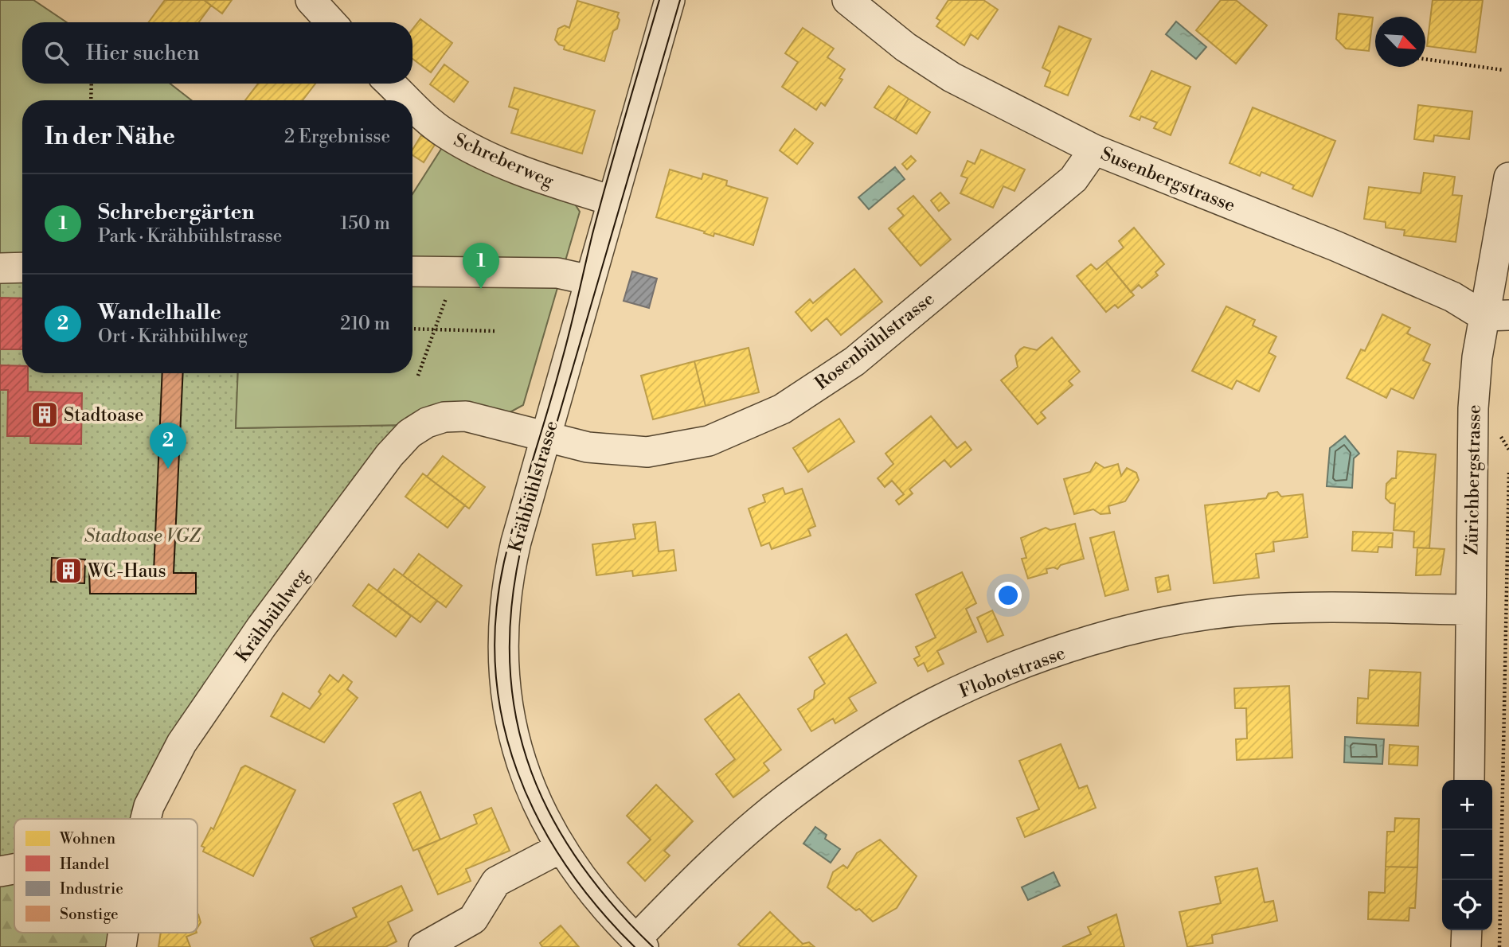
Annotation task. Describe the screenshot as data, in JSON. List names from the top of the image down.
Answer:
{
  "streets": {
    "street": [
      "Schreberweg",
      "Susenbergstrasse",
      "Rosenbühlstrasse",
      "Zürichbergstrasse",
      "Krähbühlstrasse",
      "Krähbühlweg",
      "Flobotstrasse"
    ]
  },
  "crossings": [
    ["Schreberweg", "Krähbühlstrasse"],
    ["Susenbergstrasse", "Rosenbühlstrasse"],
    ["Susenbergstrasse", "Zürichbergstrasse"],
    ["Rosenbühlstrasse", "Krähbühlstrasse"],
    ["Rosenbühlstrasse", "Krähbühlweg"],
    ["Zürichbergstrasse", "Flobotstrasse"],
    ["Krähbühlstrasse", "Krähbühlweg"],
    ["Krähbühlstrasse", "Flobotstrasse"]
  ],
  "parks": ["Stadtoase VGZ"],
  "places": {
    "building": ["Stadtoase", "WC-Haus"]
  },
  "legend": [
    "Wohnen",
    "Handel",
    "Industrie",
    "Sonstige"
  ],
  "north": "bottom right",
  "page": {
    "search": "Hier suchen",
    "heading": ["In der Nähe", "2 Ergebnisse"],
    "list": [
      {
        "mark": "1",
        "name": "Schrebergärten",
        "note": "Park · Krähbühlstrasse",
        "value": "150 m"
      },
      {
        "mark": "2",
        "name": "Wandelhalle",
        "note": "Ort · Krähbühlweg",
        "value": "210 m"
      }
    ],
    "pins": ["1", "2"],
    "map_buttons": ["+", "−"]
  }
}
